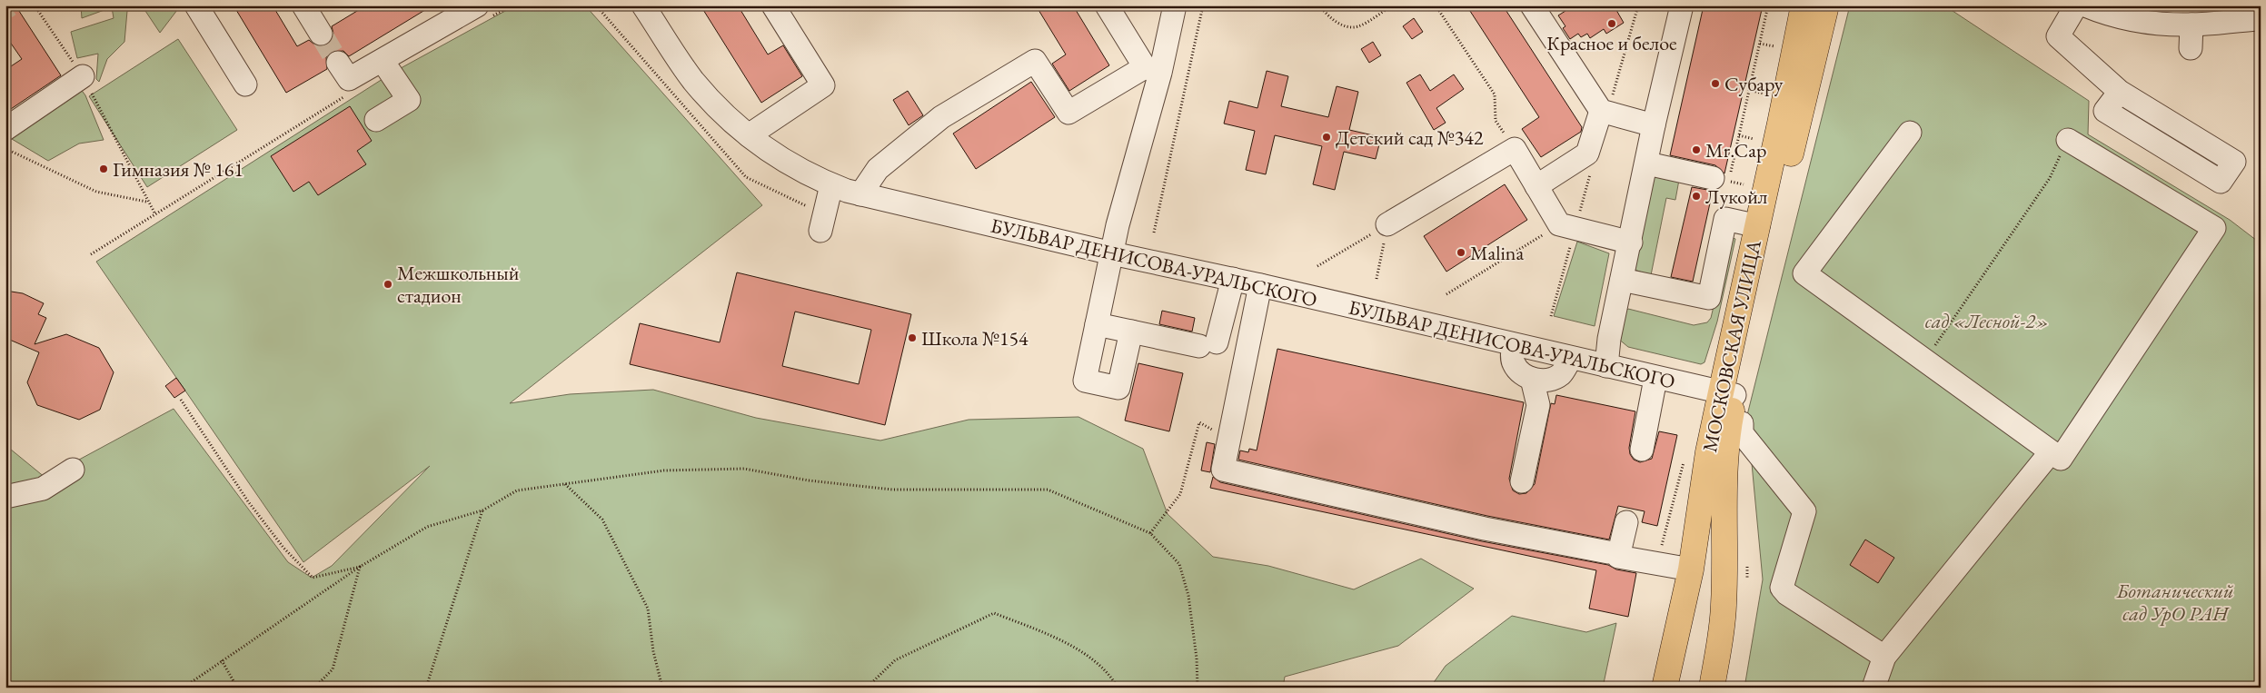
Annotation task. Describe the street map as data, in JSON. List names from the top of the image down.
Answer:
{
  "streets": {
    "main road": ["МОСКОВСКАЯ УЛИЦА"],
    "street": ["БУЛЬВАР ДЕНИСОВА-УРАЛЬСКОГО"]
  },
  "crossings": [
    ["БУЛЬВАР ДЕНИСОВА-УРАЛЬСКОГО", "МОСКОВСКАЯ УЛИЦА"]
  ],
  "parks": ["сад «Лесной-2»", "Ботанический сад УрО РАН"],
  "places": [
    "Красное и белое",
    "Субару",
    "Детский сад №342",
    "Mr.Cap",
    "Гимназия № 161",
    "Лукойл",
    "Malina",
    "Межшкольный стадион",
    "Школа №154"
  ]
}
